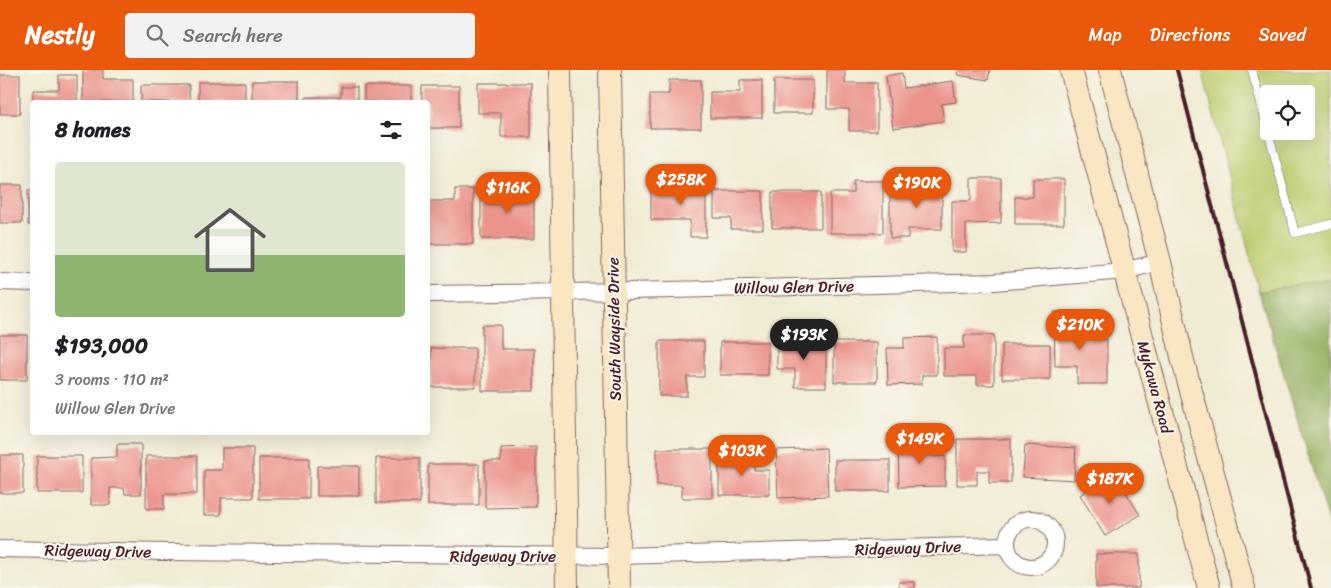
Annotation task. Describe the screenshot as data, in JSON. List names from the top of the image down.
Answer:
{
  "streets": {
    "main road": ["South Wayside Drive", "Mykawa Road"],
    "street": ["Willow Glen Drive", "Ridgeway Drive"]
  },
  "crossings": [
    ["Willow Glen Drive", "South Wayside Drive"],
    ["Willow Glen Drive", "Mykawa Road"],
    ["South Wayside Drive", "Ridgeway Drive"]
  ],
  "page": {
    "header": "Nestly",
    "search": "Search here",
    "nav": ["Map", "Directions", "Saved"],
    "heading": "8 homes",
    "list": [
      {
        "name": "$193,000",
        "note": "3 rooms · 110 m² · Willow Glen Drive"
      }
    ],
    "price": [
      "$258K",
      "$190K",
      "$116K",
      "$210K",
      "$193K",
      "$149K",
      "$103K",
      "$187K"
    ]
  }
}
